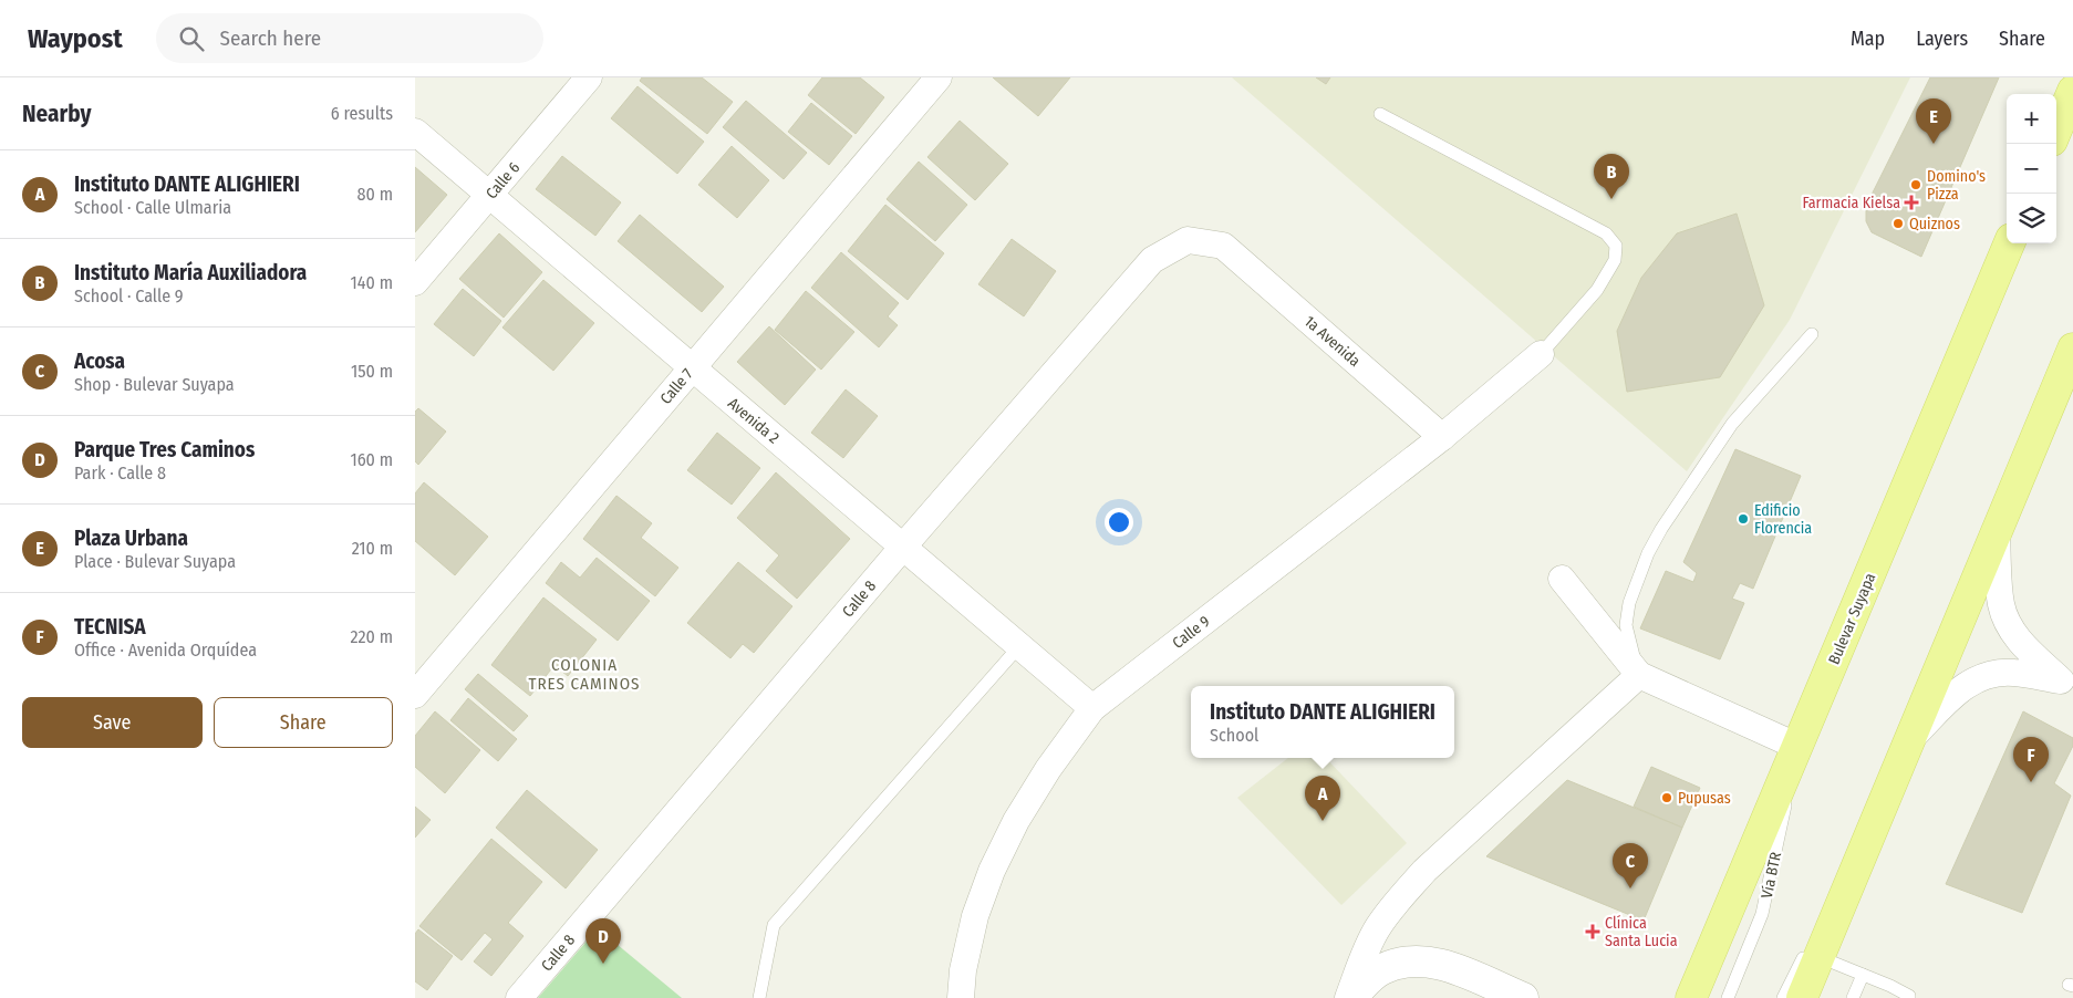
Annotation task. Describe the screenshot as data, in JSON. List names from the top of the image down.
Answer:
{
  "streets": {
    "main road": ["Bulevar Suyapa"],
    "street": [
      "Calle 6",
      "1a Avenida",
      "Calle 7",
      "Avenida 2",
      "Calle 8",
      "Calle 9"
    ],
    "lane": ["Vía BTR"]
  },
  "crossings": [
    ["Calle 6", "Avenida 2"],
    ["1a Avenida", "Calle 8"],
    ["1a Avenida", "Calle 9"],
    ["Calle 7", "Avenida 2"],
    ["Avenida 2", "Calle 8"],
    ["Avenida 2", "Calle 9"],
    ["Bulevar Suyapa", "Vía BTR"]
  ],
  "districts": ["COLONIA TRES CAMINOS"],
  "places": {
    "other": [
      "Domino's Pizza",
      "Quiznos",
      "Edificio Florencia",
      "Pupusas"
    ],
    "health": ["Farmacia Kielsa", "Clínica Santa Lucia"]
  },
  "page": {
    "header": "Waypost",
    "search": "Search here",
    "nav": ["Map", "Layers", "Share"],
    "heading": ["Nearby", "6 results"],
    "map_buttons": ["+", "−"],
    "pins": [
      "E",
      "B",
      "F",
      "A",
      "C",
      "D"
    ],
    "list": [
      {
        "mark": "A",
        "name": "Instituto DANTE ALIGHIERI",
        "note": "School · Calle Ulmaria",
        "value": "80 m"
      },
      {
        "mark": "B",
        "name": "Instituto María Auxiliadora",
        "note": "School · Calle 9",
        "value": "140 m"
      },
      {
        "mark": "C",
        "name": "Acosa",
        "note": "Shop · Bulevar Suyapa",
        "value": "150 m"
      },
      {
        "mark": "D",
        "name": "Parque Tres Caminos",
        "note": "Park · Calle 8",
        "value": "160 m"
      },
      {
        "mark": "E",
        "name": "Plaza Urbana",
        "note": "Place · Bulevar Suyapa",
        "value": "210 m"
      },
      {
        "mark": "F",
        "name": "TECNISA",
        "note": "Office · Avenida Orquídea",
        "value": "220 m"
      }
    ],
    "buttons": ["Save", "Share"],
    "popup": ["Instituto DANTE ALIGHIERI", "School"]
  }
}
